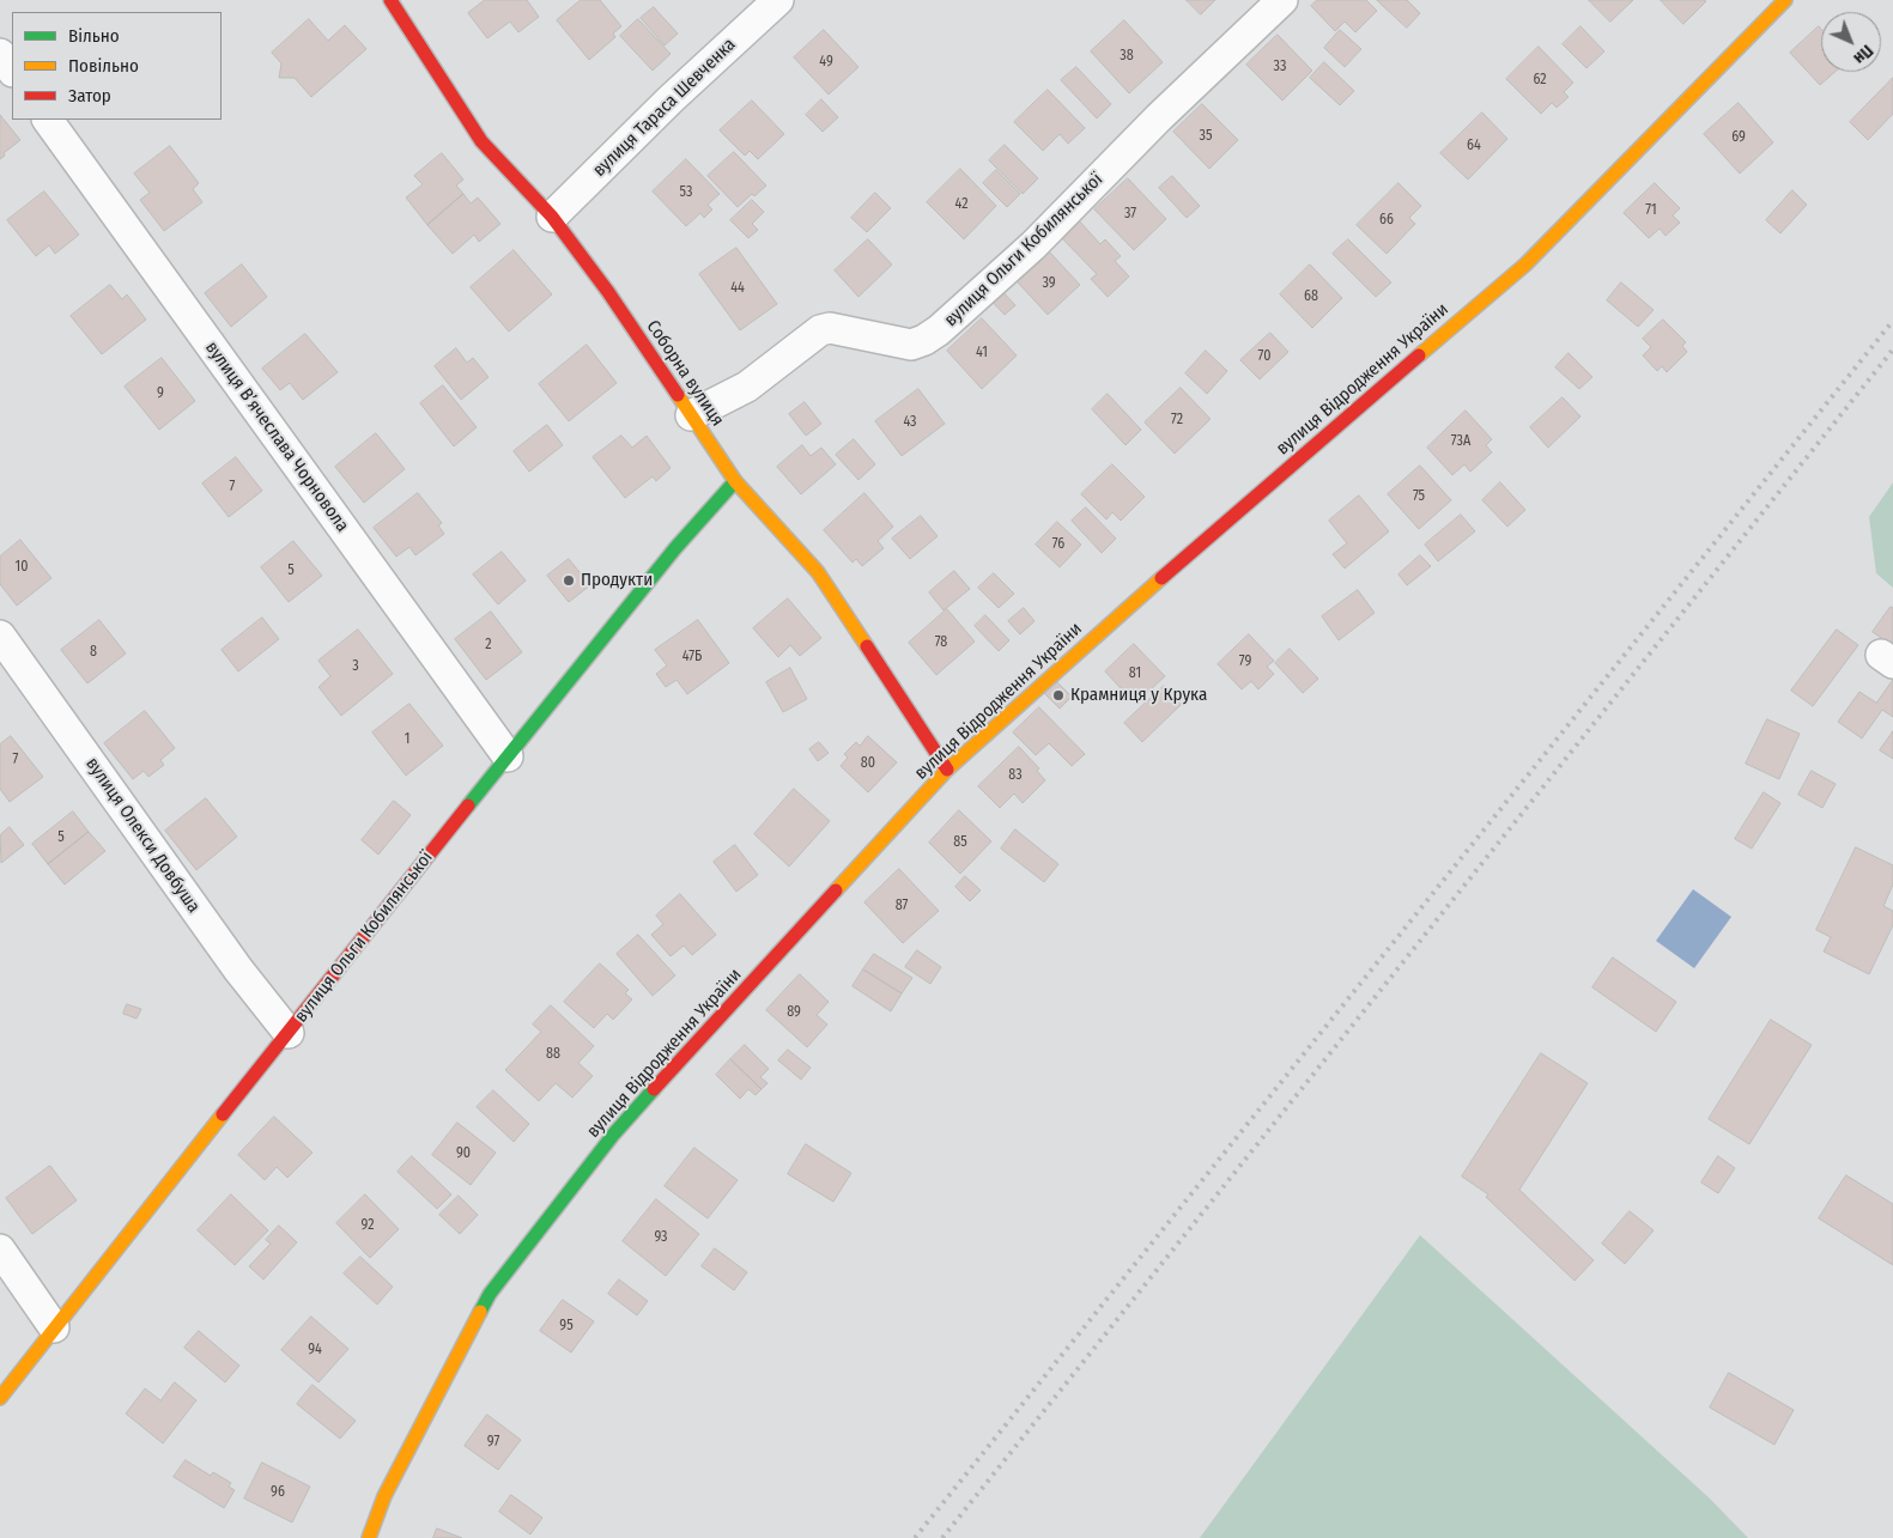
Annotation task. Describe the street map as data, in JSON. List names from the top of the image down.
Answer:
{
  "streets": {
    "street": [
      "вулиця Тараса Шевченка",
      "вулиця Ольги Кобилянської",
      "Соборна вулиця",
      "вулиця Відродження України",
      "вулиця Вʼячеслава Чорновола",
      "вулиця Олекси Довбуша"
    ]
  },
  "crossings": [
    ["вулиця Тараса Шевченка", "Соборна вулиця"],
    ["вулиця Ольги Кобилянської", "Соборна вулиця"],
    ["вулиця Ольги Кобилянської", "вулиця Вʼячеслава Чорновола"],
    ["вулиця Ольги Кобилянської", "вулиця Олекси Довбуша"],
    ["Соборна вулиця", "вулиця Відродження України"]
  ],
  "places": ["Продукти", "Крамниця у Крука"],
  "house_numbers": [
    "38",
    "49",
    "33",
    "62",
    "35",
    "69",
    "64",
    "53",
    "42",
    "71",
    "37",
    "66",
    "39",
    "44",
    "68",
    "41",
    "70",
    "9",
    "72",
    "43",
    "73А",
    "7",
    "75",
    "76",
    "10",
    "5",
    "78",
    "2",
    "8",
    "47Б",
    "79",
    "3",
    "81",
    "1",
    "7",
    "80",
    "83",
    "5",
    "85",
    "87",
    "89",
    "88",
    "90",
    "92",
    "93",
    "95",
    "94",
    "97",
    "96"
  ],
  "legend": ["Вільно", "Повільно", "Затор"],
  "north": "bottom right"
}
